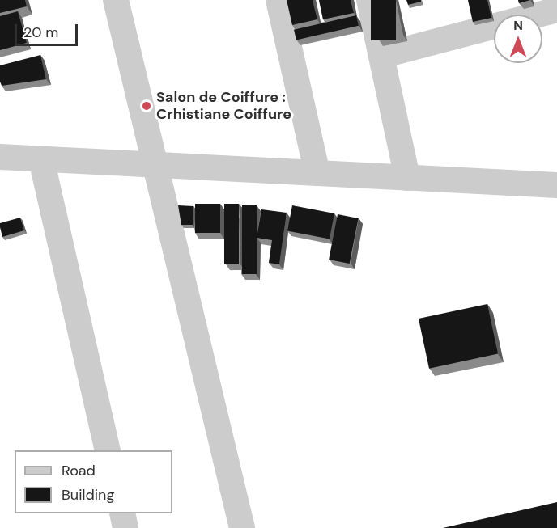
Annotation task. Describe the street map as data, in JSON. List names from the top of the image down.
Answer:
{
  "places": ["Salon de Coiffure : Crhistiane Coiffure"],
  "legend": ["Road", "Building"],
  "scale_bar": "20 m",
  "north": "top"
}
